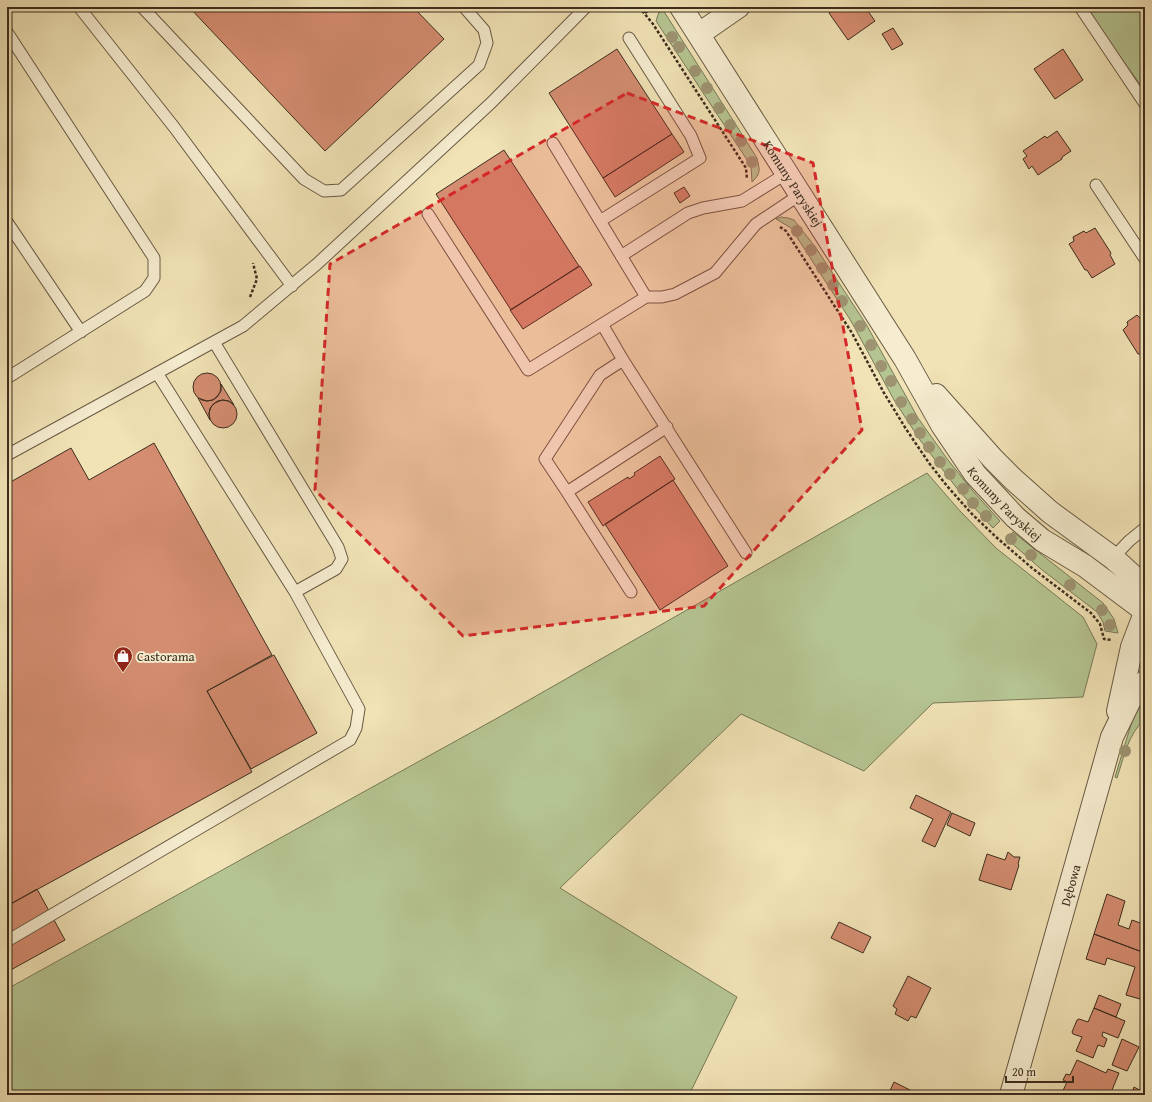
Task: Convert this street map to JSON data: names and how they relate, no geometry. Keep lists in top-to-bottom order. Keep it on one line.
{"streets":{"street":["Komuny Paryskiej","Dębowa"]},"crossings":[["Komuny Paryskiej","Dębowa"]],"places":{"shop":["Castorama"]},"scale_bar":"20 m"}
